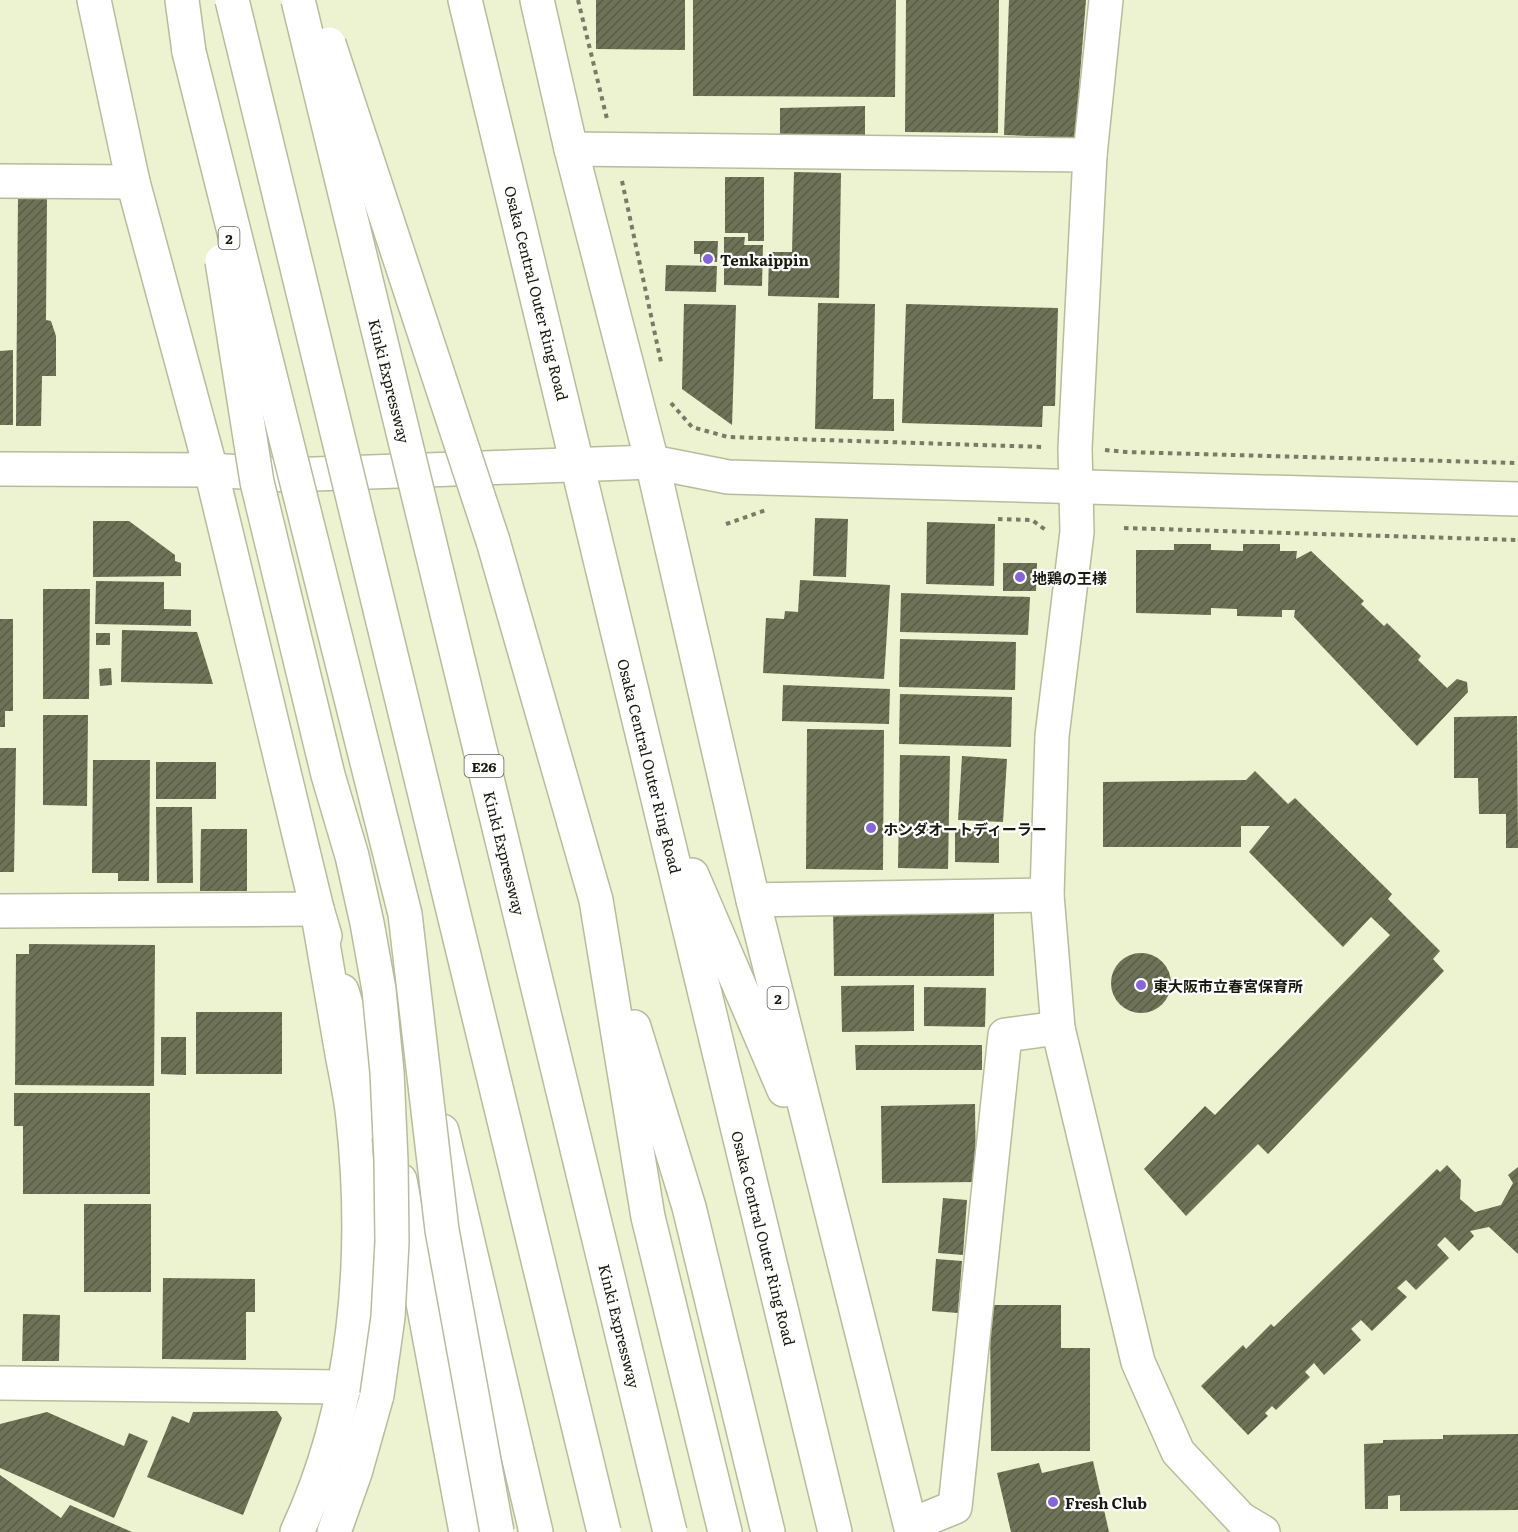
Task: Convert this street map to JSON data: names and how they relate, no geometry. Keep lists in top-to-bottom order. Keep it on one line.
{"streets":{"main road":["2","Osaka Central Outer Ring Road","Kinki Expressway","E26"]},"places":["Tenkaippin","地鶏の王様","ホンダオートディーラー","東大阪市立春宮保育所","Fresh Club"]}
